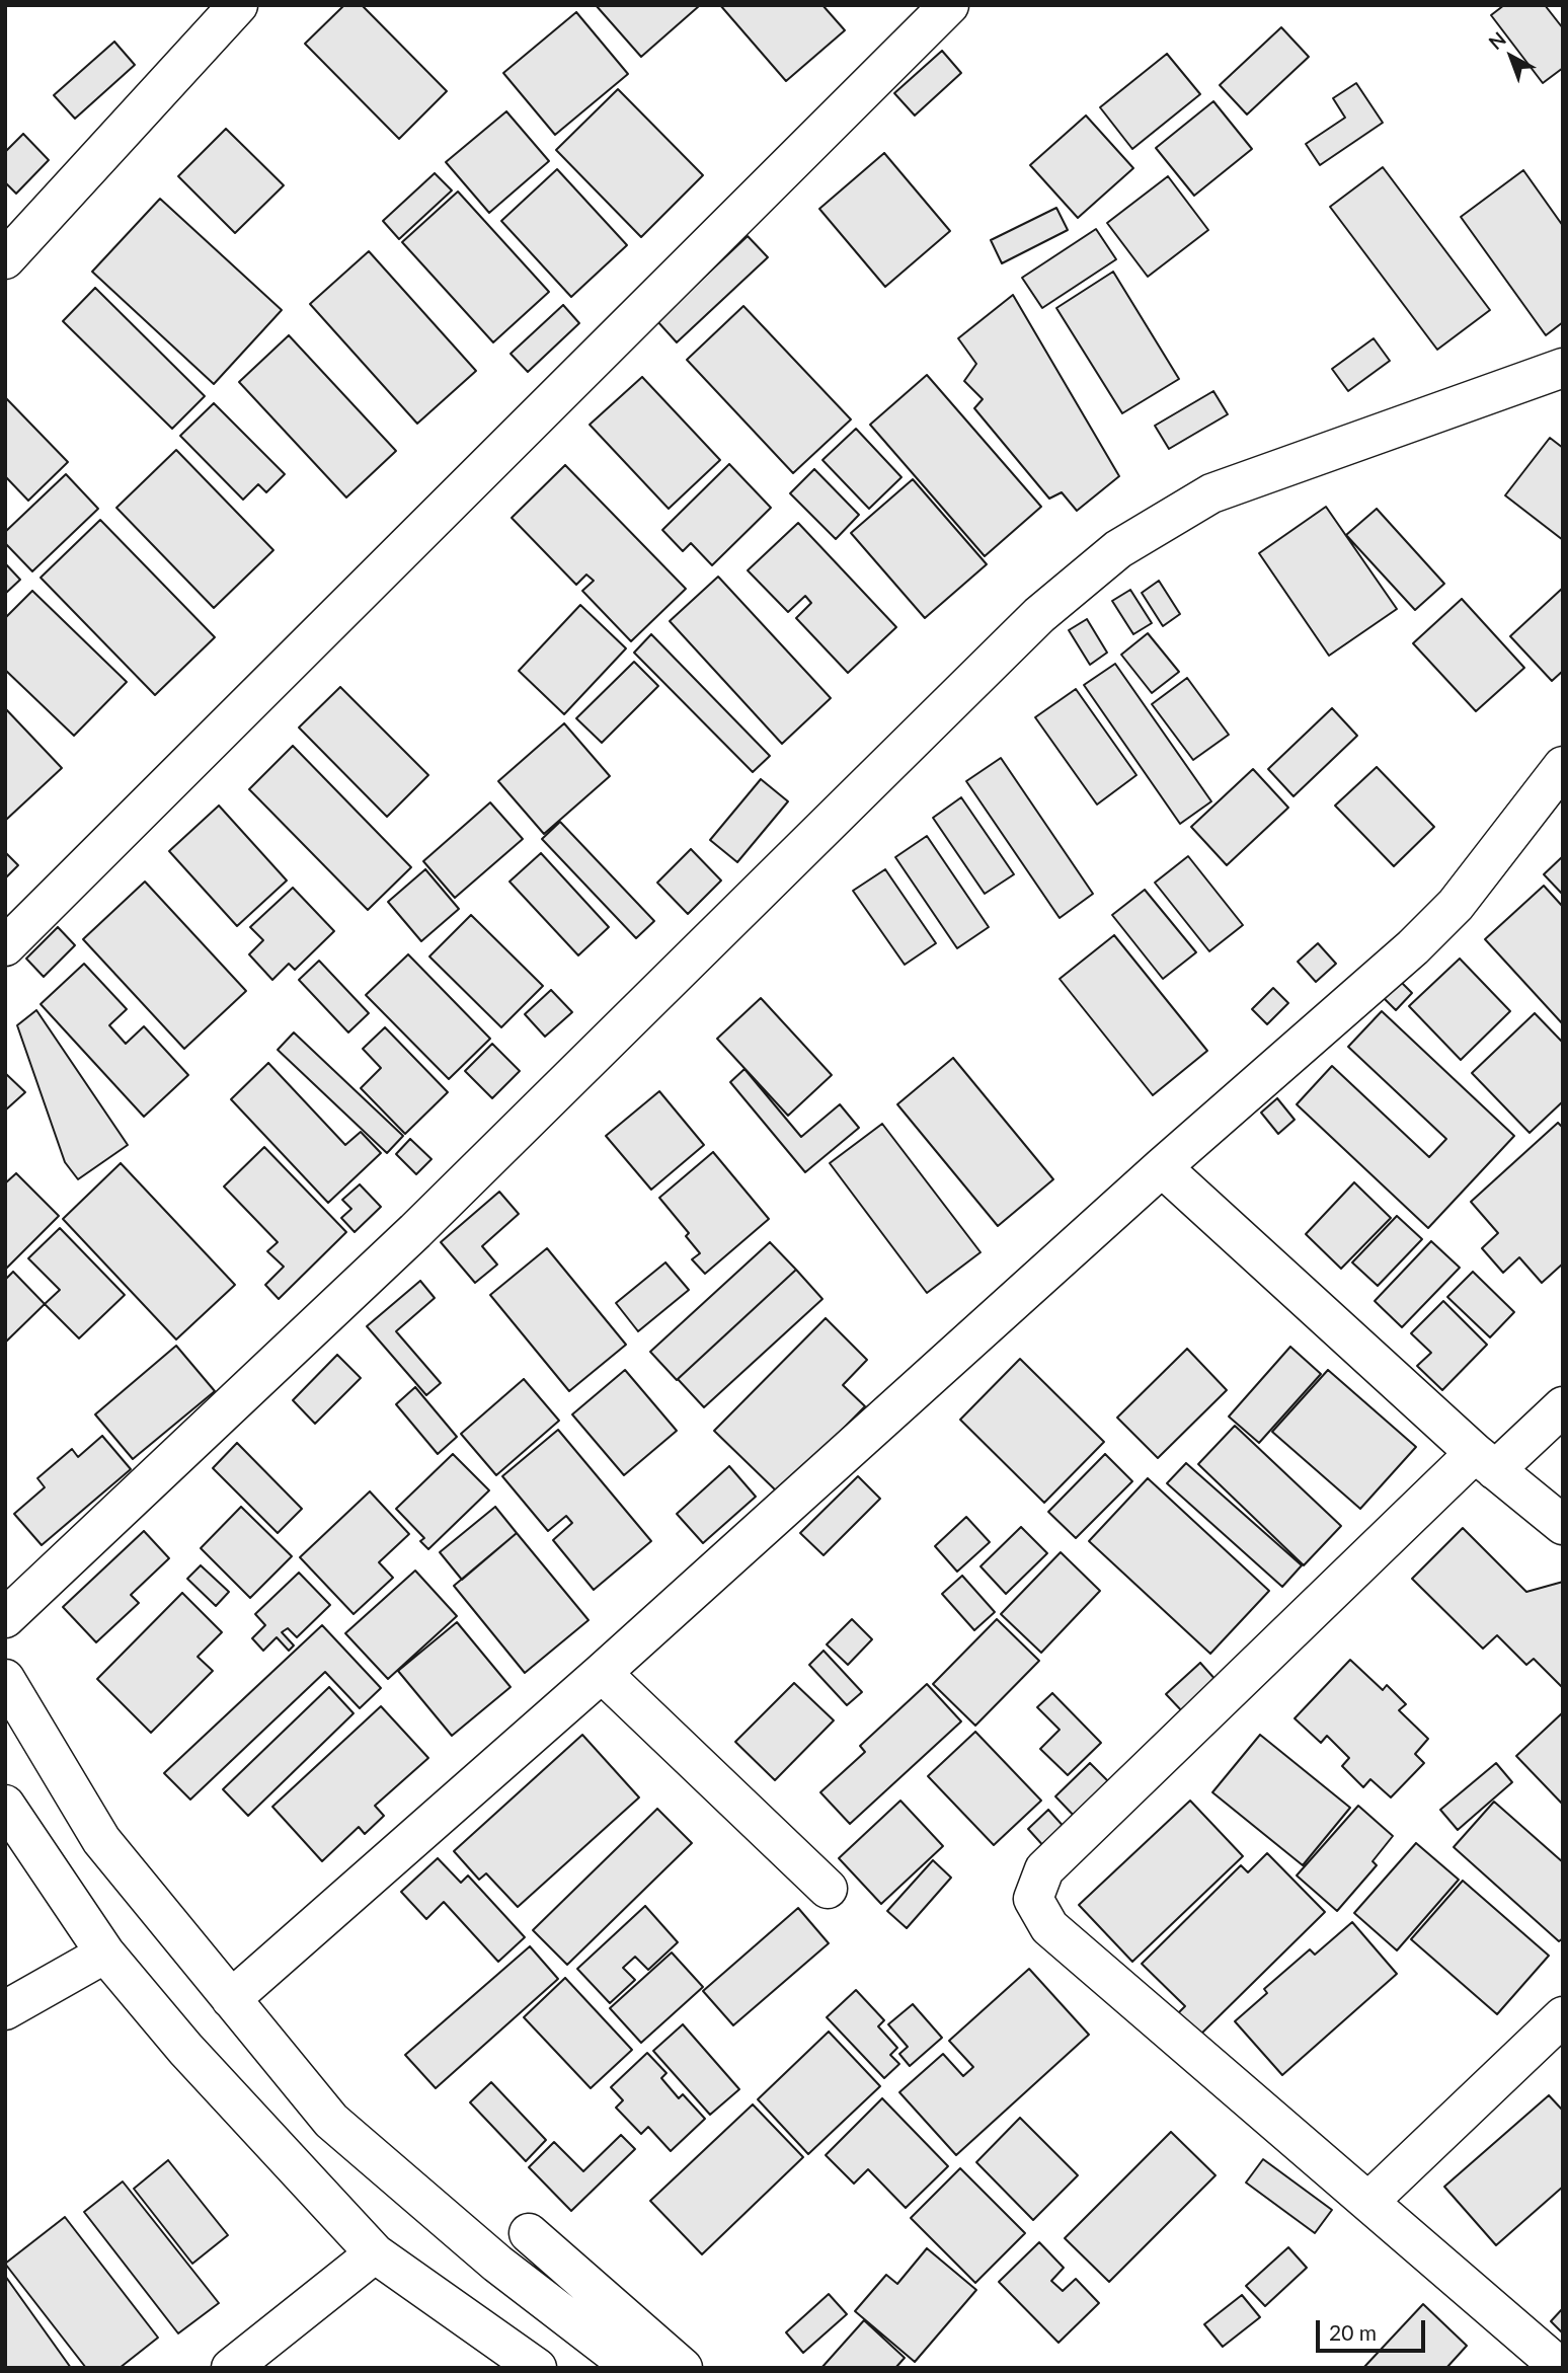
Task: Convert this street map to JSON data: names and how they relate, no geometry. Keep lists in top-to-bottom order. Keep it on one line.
{"scale_bar":"20 m","north":"top left"}
